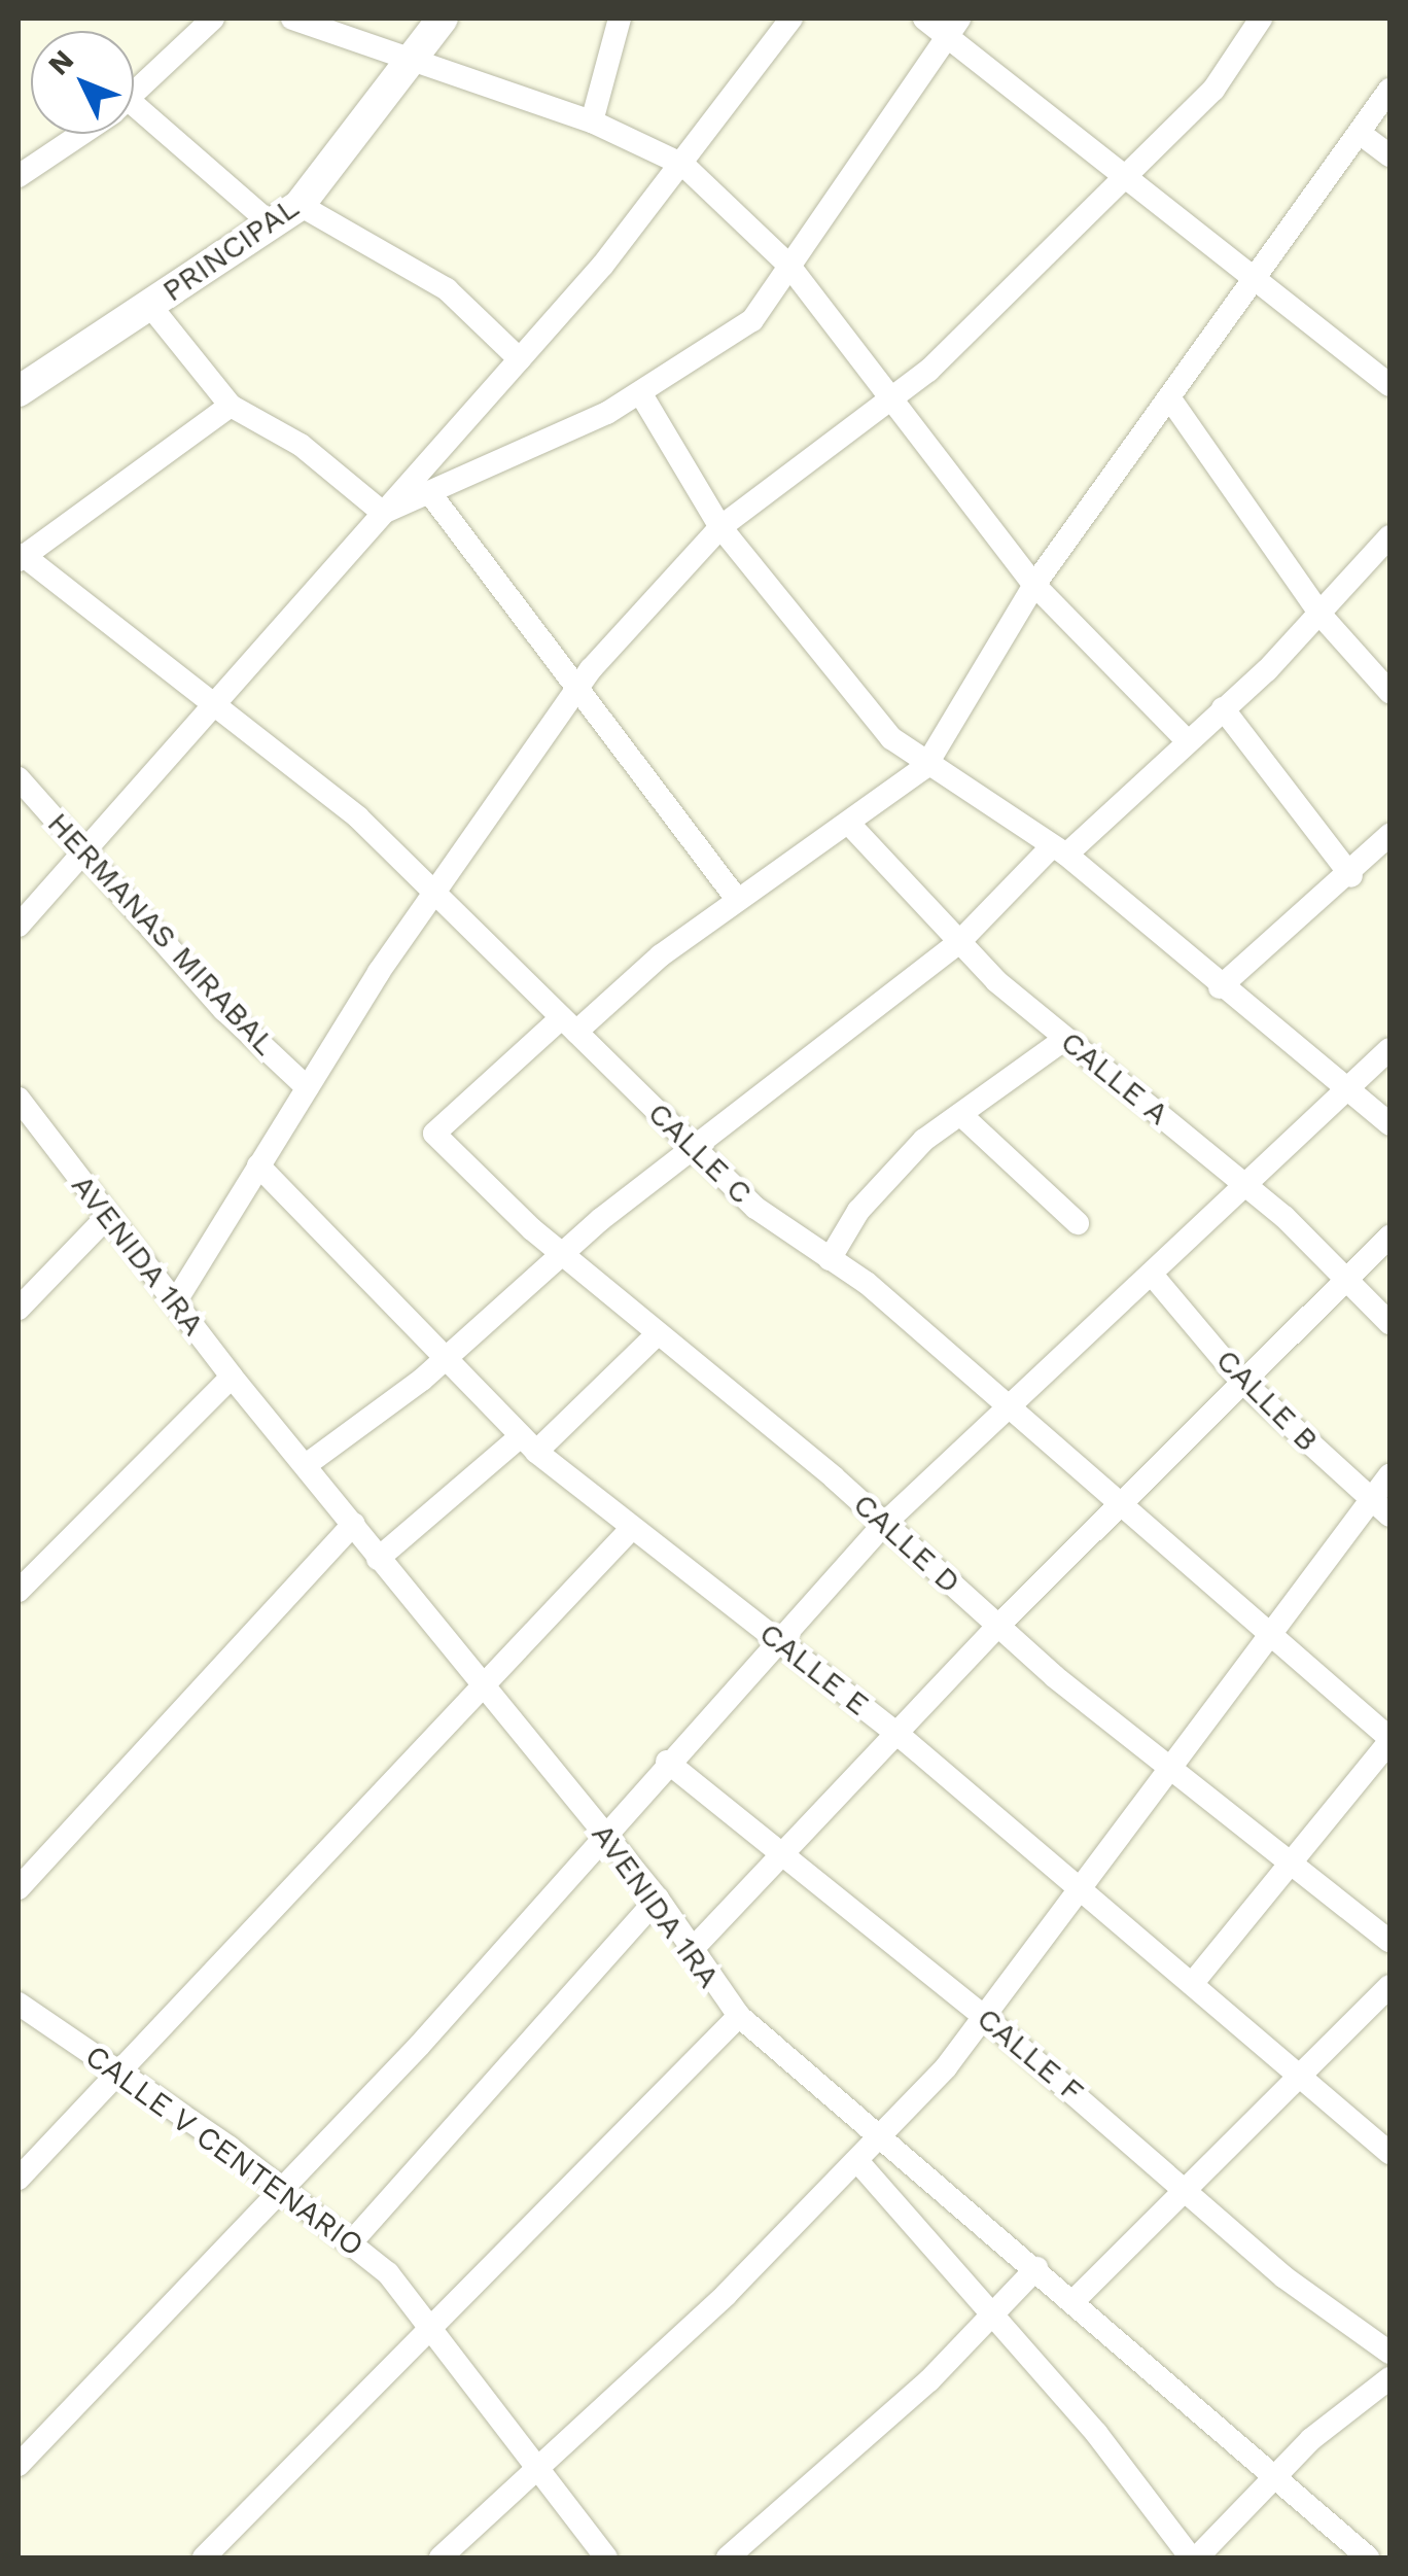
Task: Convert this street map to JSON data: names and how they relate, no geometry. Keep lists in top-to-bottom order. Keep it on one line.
{"streets":{"street":["PRINCIPAL","HERMANAS MIRABAL","CALLE A","CALLE C","AVENIDA 1RA","CALLE B","CALLE D","CALLE E","CALLE F","CALLE V CENTENARIO"]},"crossings":[["CALLE C","CALLE D"]],"north":"top left"}
